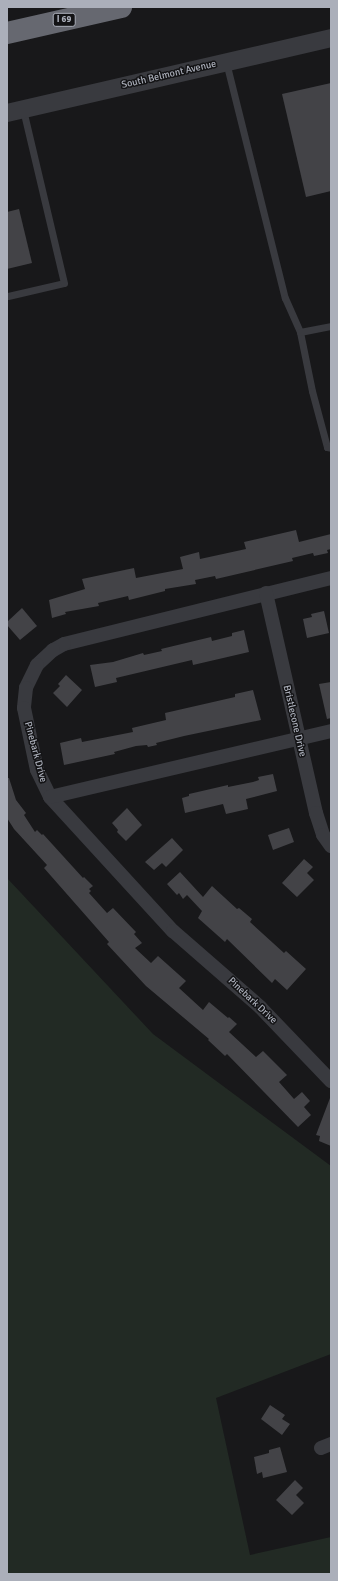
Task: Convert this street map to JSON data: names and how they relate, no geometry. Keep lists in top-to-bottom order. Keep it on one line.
{"streets":{"highway":["I 69"],"street":["South Belmont Avenue","Bristlecone Drive","Pinebark Drive"]},"crossings":[["Bristlecone Drive","Pinebark Drive"]]}
